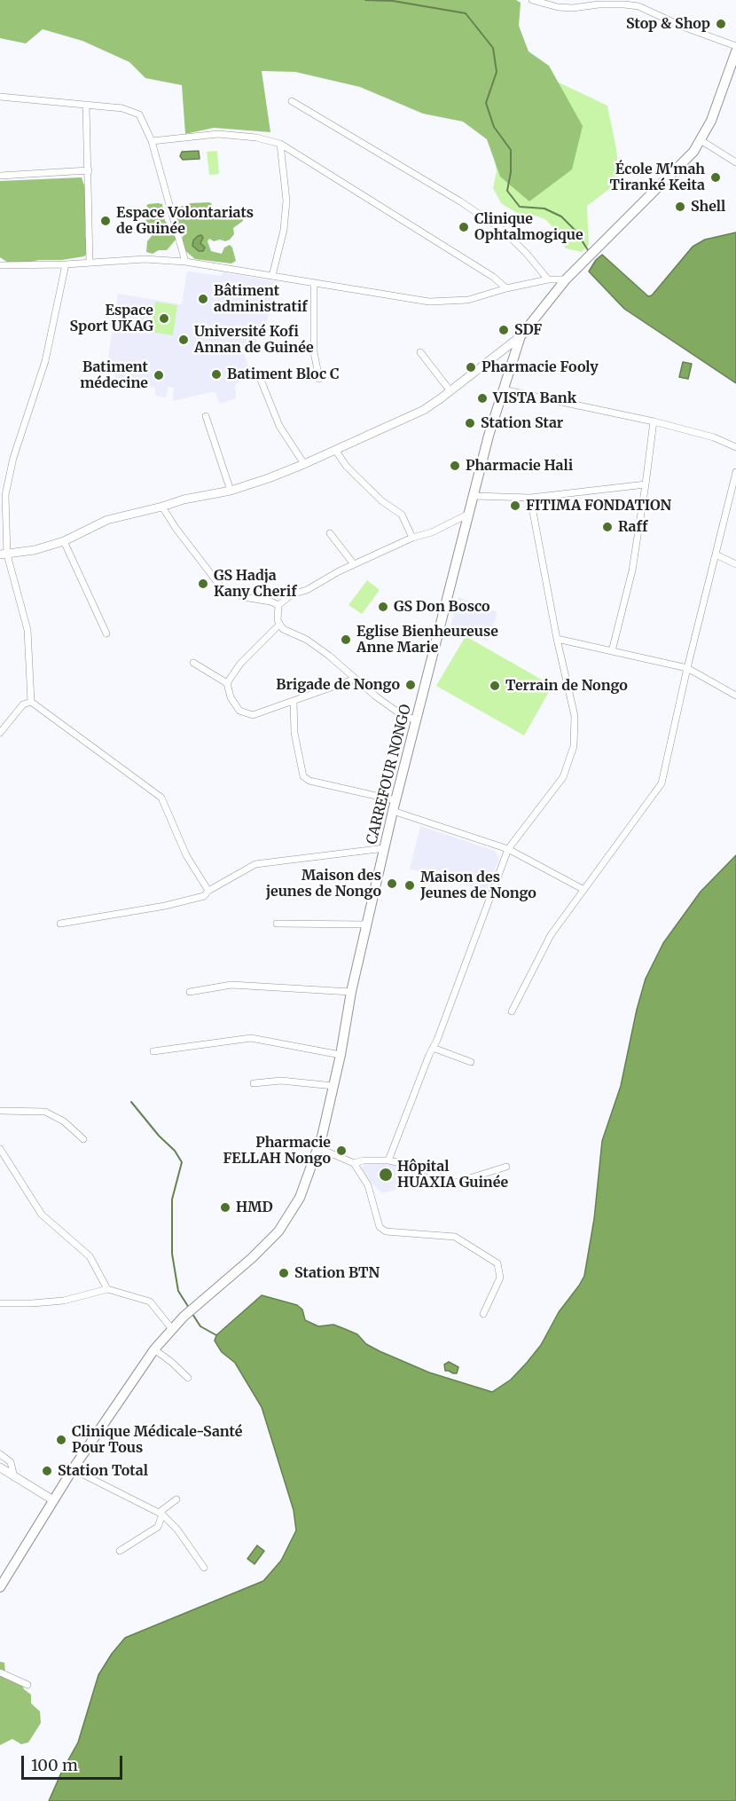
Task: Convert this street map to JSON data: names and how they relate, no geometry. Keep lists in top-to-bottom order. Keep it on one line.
{"streets":{"main road":["CARREFOUR NONGO"]},"places":["Stop & Shop","École M'mah Tiranké Keita","Shell","Espace Volontariats de Guinée","Clinique Ophtalmogique","Bâtiment administratif","Espace Sport UKAG","SDF","Université Kofi Annan de Guinée","Pharmacie Fooly","Batiment Bloc C","Batiment médecine","VISTA Bank","Station Star","Pharmacie Hali","FITIMA FONDATION","Raff","GS Hadja Kany Cherif","GS Don Bosco","Eglise Bienheureuse Anne Marie","Brigade de Nongo","Terrain de Nongo","Maison des jeunes de Nongo","Maison des Jeunes de Nongo","Pharmacie FELLAH Nongo","Hôpital HUAXIA Guinée","HMD","Station BTN","Clinique Médicale-Santé Pour Tous","Station Total"],"scale_bar":"100 m"}
